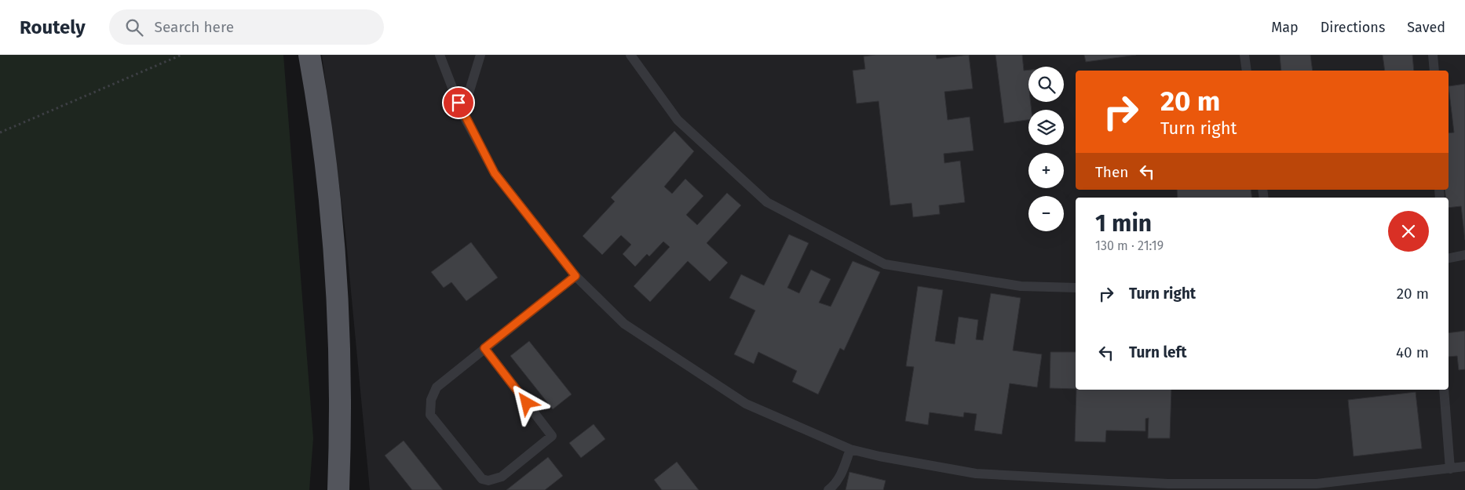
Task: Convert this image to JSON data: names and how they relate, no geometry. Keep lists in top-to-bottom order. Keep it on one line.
{"page":{"header":"Routely","search":"Search here","nav":["Map","Directions","Saved"],"map_buttons":["+","−"],"turn":["20 m","Turn right"],"then":"Then","heading":["1 min","130 m · 21:19"],"list":[{"name":"Turn right","value":"20 m"},{"name":"Turn left","value":"40 m"}]}}
